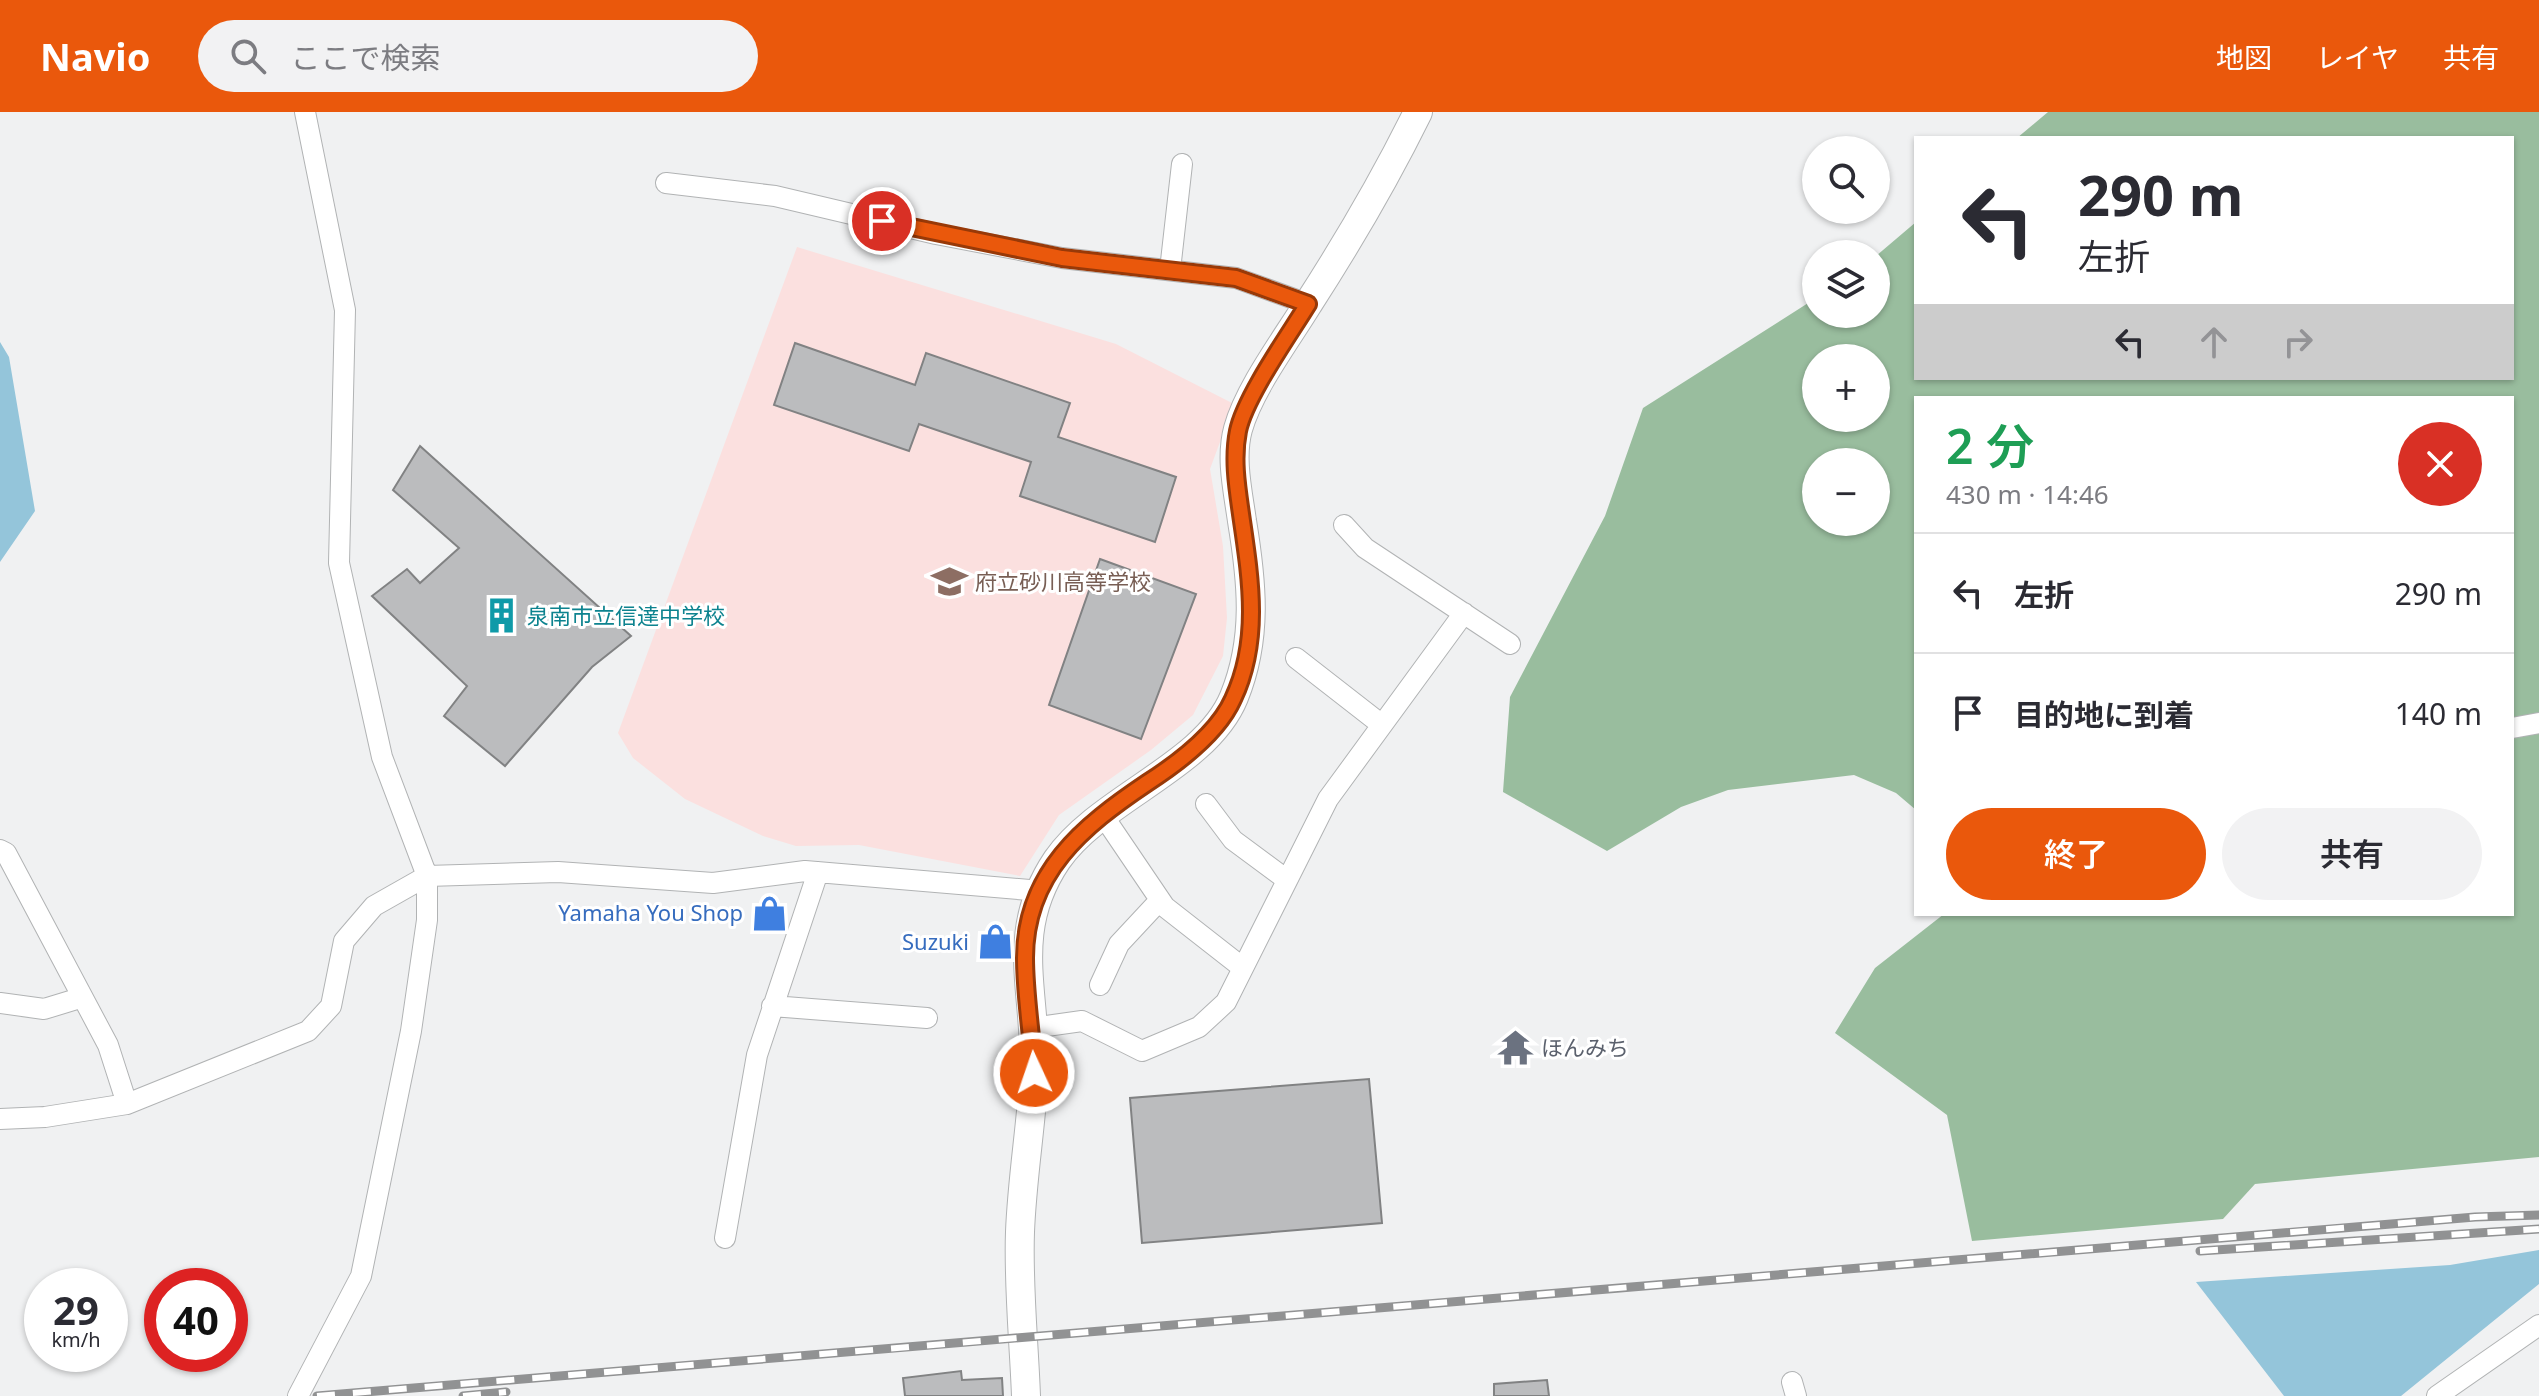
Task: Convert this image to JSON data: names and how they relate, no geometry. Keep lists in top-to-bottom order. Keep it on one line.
{"places":{"school or university":["府立砂川高等学校"],"building":["泉南市立信達中学校"],"shop":["Yamaha You Shop","Suzuki"],"temple":["ほんみち"]},"page":{"header":"Navio","search":"ここで検索","nav":["地図","レイヤ","共有"],"map_buttons":["+","−"],"turn":["290 m","左折"],"heading":["2 分","430 m · 14:46"],"list":[{"name":"左折","value":"290 m"},{"name":"目的地に到着","value":"140 m"}],"buttons":["終了","共有"],"speed":"29 km/h","limit":"40"}}
